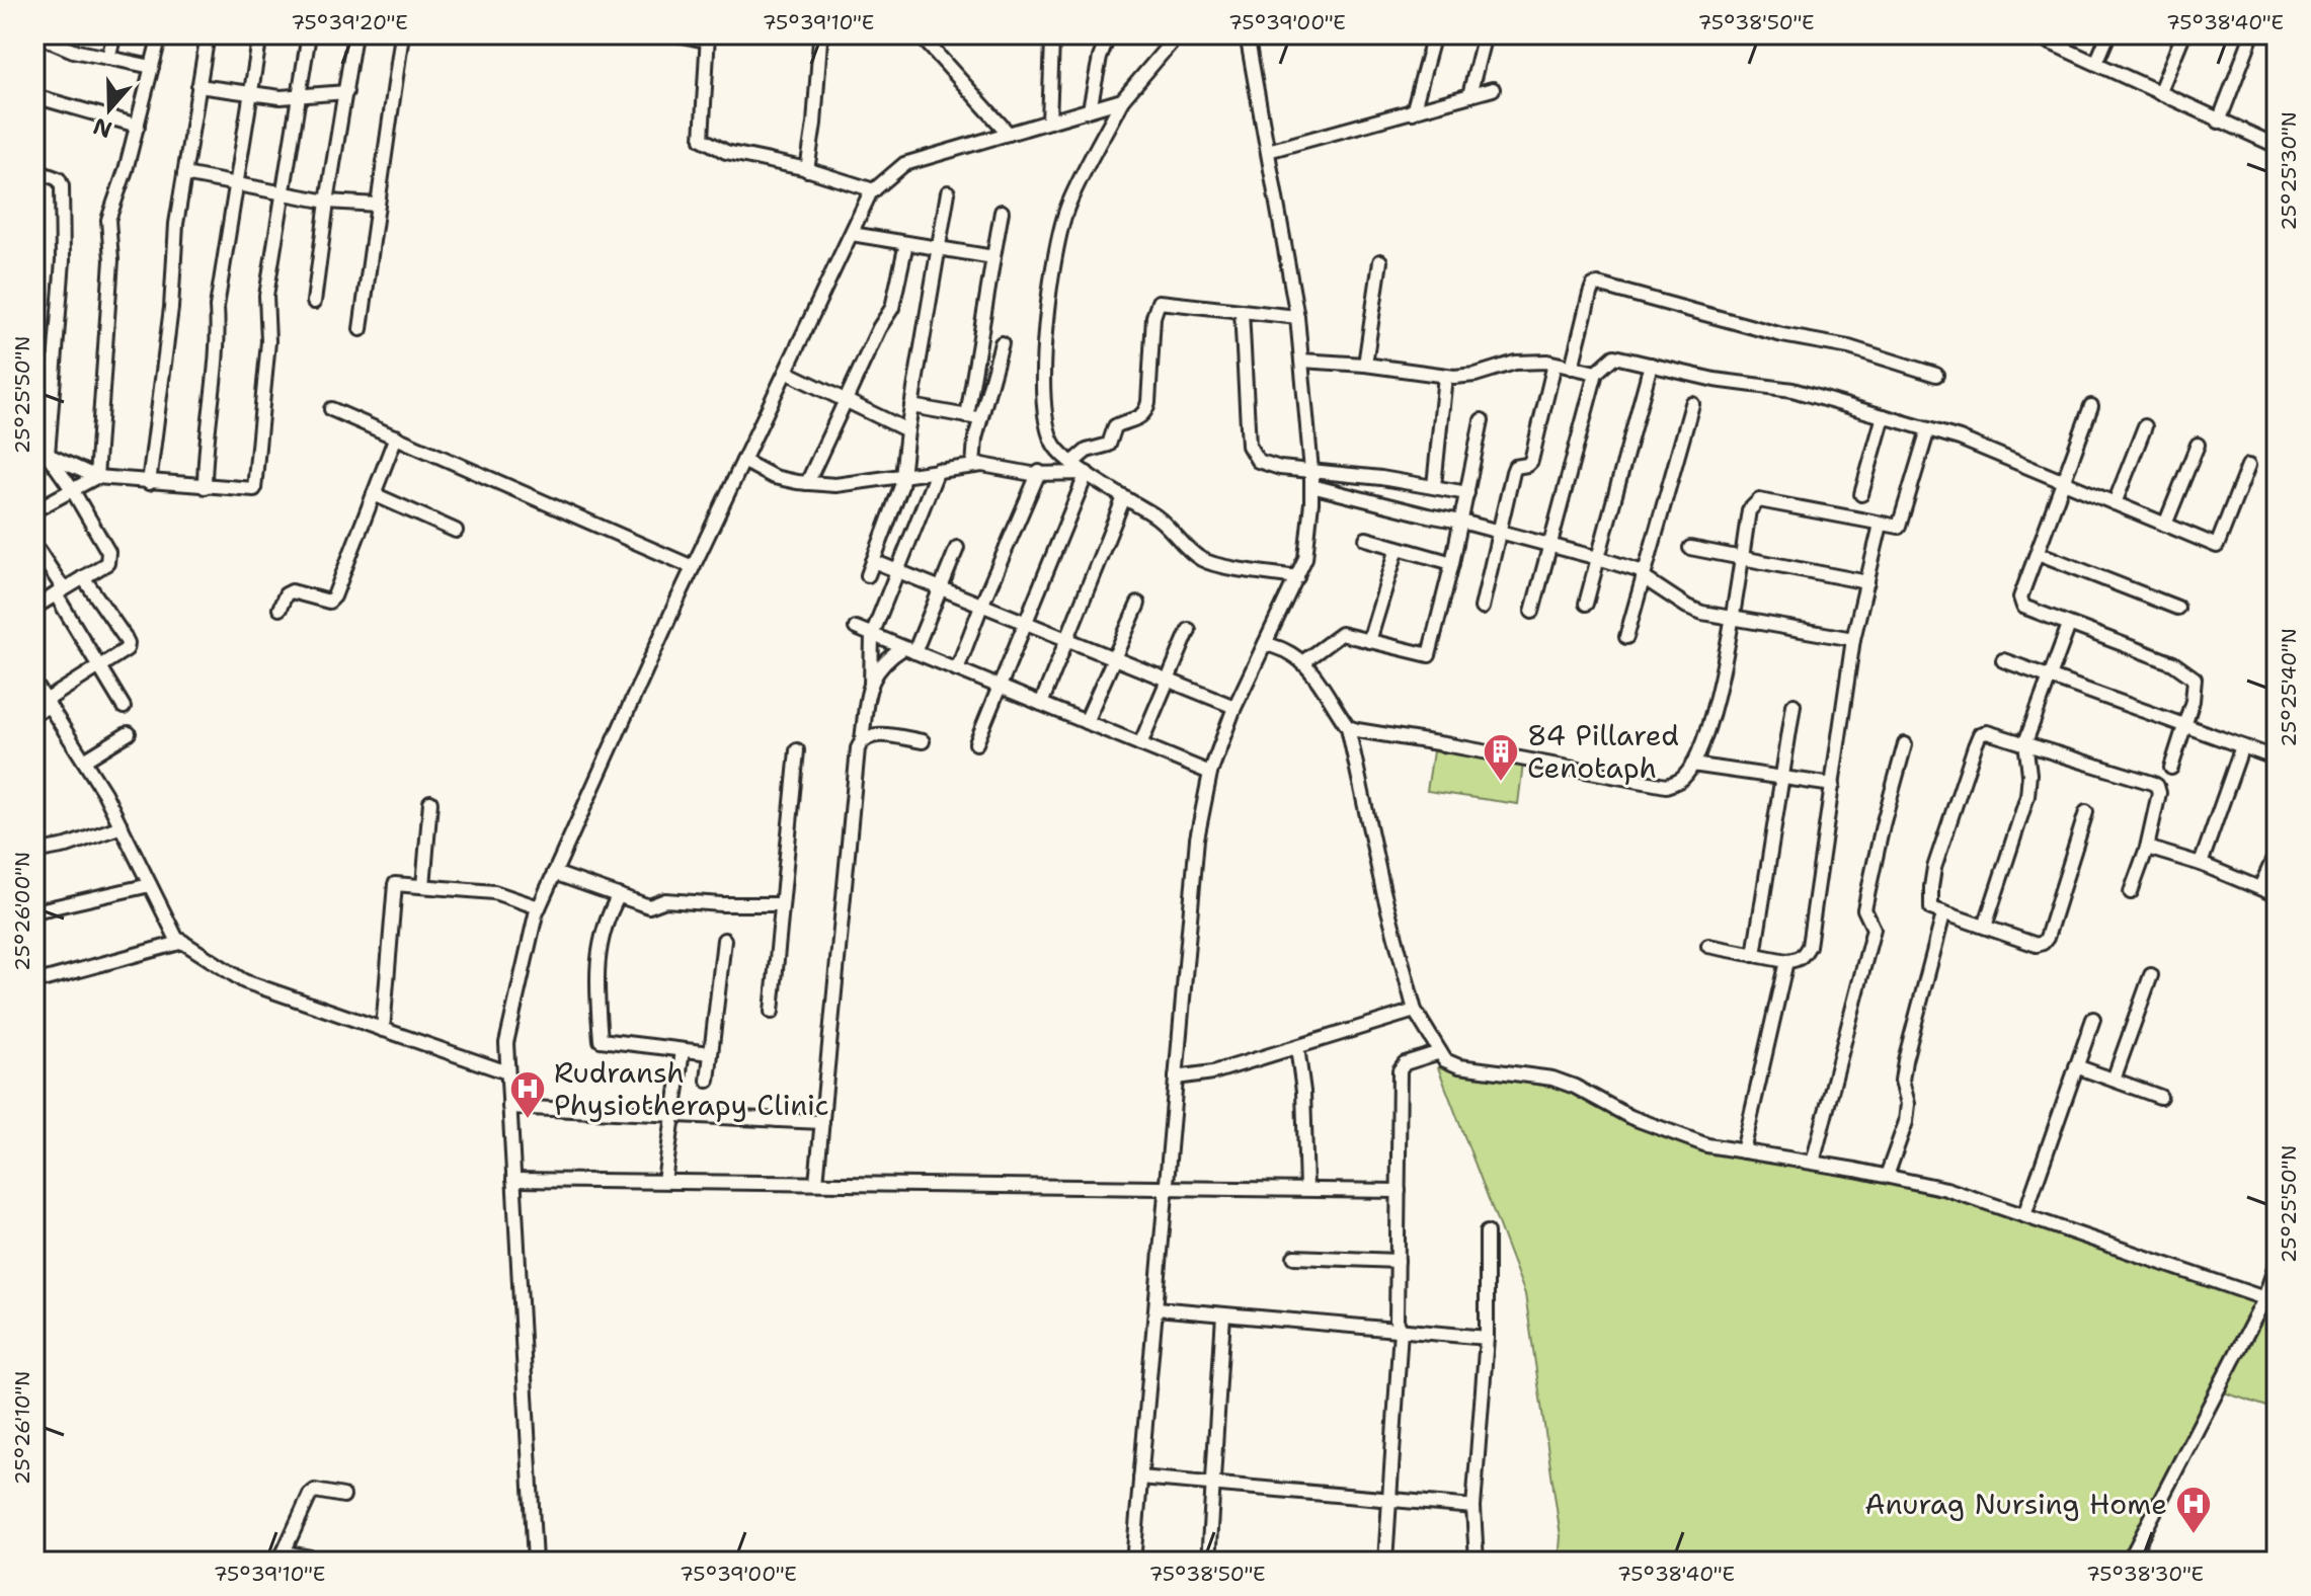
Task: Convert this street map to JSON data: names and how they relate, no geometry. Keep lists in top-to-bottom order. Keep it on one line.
{"places":{"building":["84 Pillared Cenotaph"],"hospital":["Rudransh Physiotherapy Clinic","Anurag Nursing Home"]},"north":"bottom","coordinates":["75°39'20\"E","75°39'10\"E","75°39'00\"E","75°38'50\"E","75°38'40\"E","25°25'30\"N","25°25'50\"N","25°25'40\"N","25°26'00\"N","25°26'10\"N","75°38'30\"E"]}
